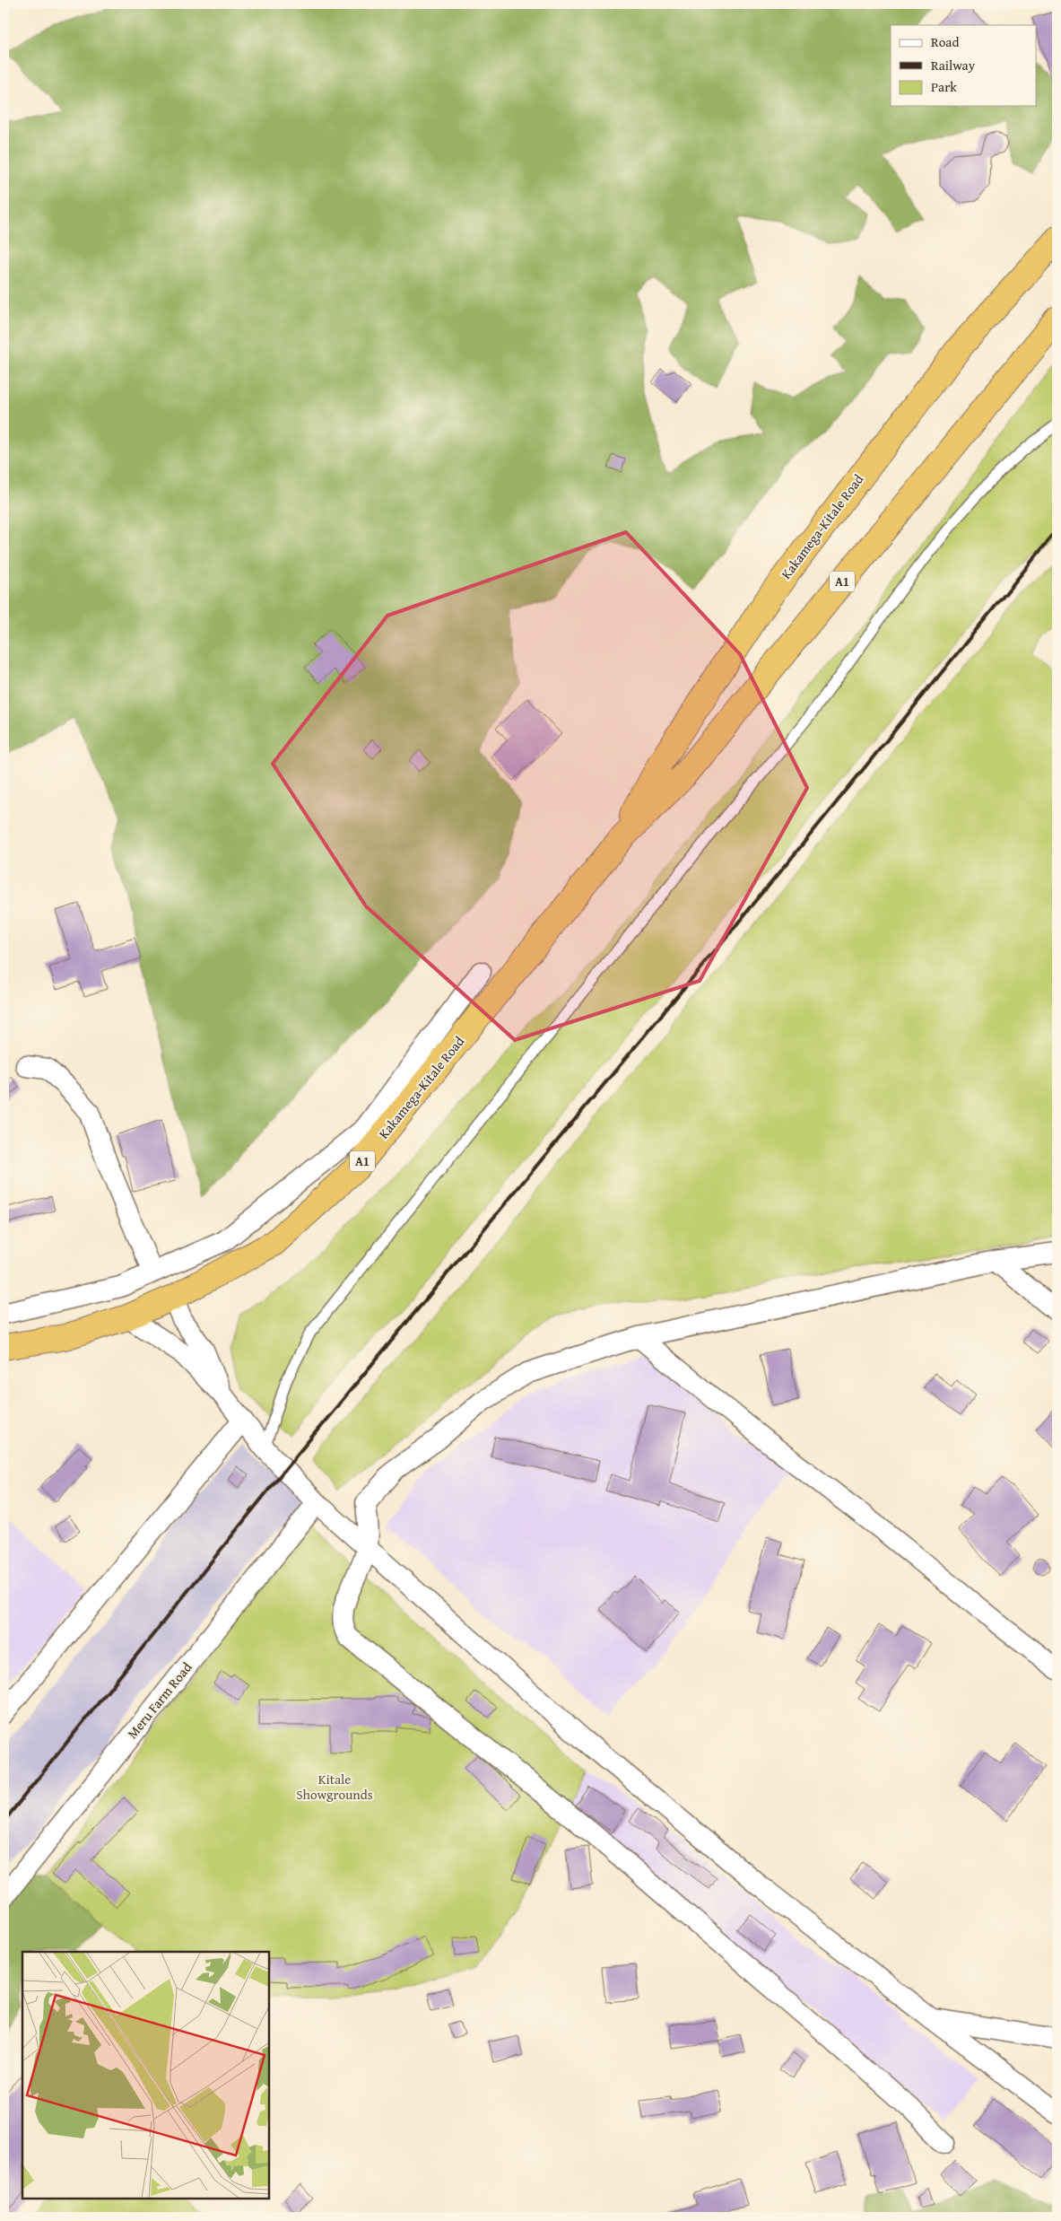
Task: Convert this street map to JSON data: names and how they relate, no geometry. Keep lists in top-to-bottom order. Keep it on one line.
{"streets":{"highway":["Kakamega-Kitale Road","A1"],"street":["Meru Farm Road"]},"parks":["Kitale Showgrounds"],"legend":["Road","Railway","Park"]}
